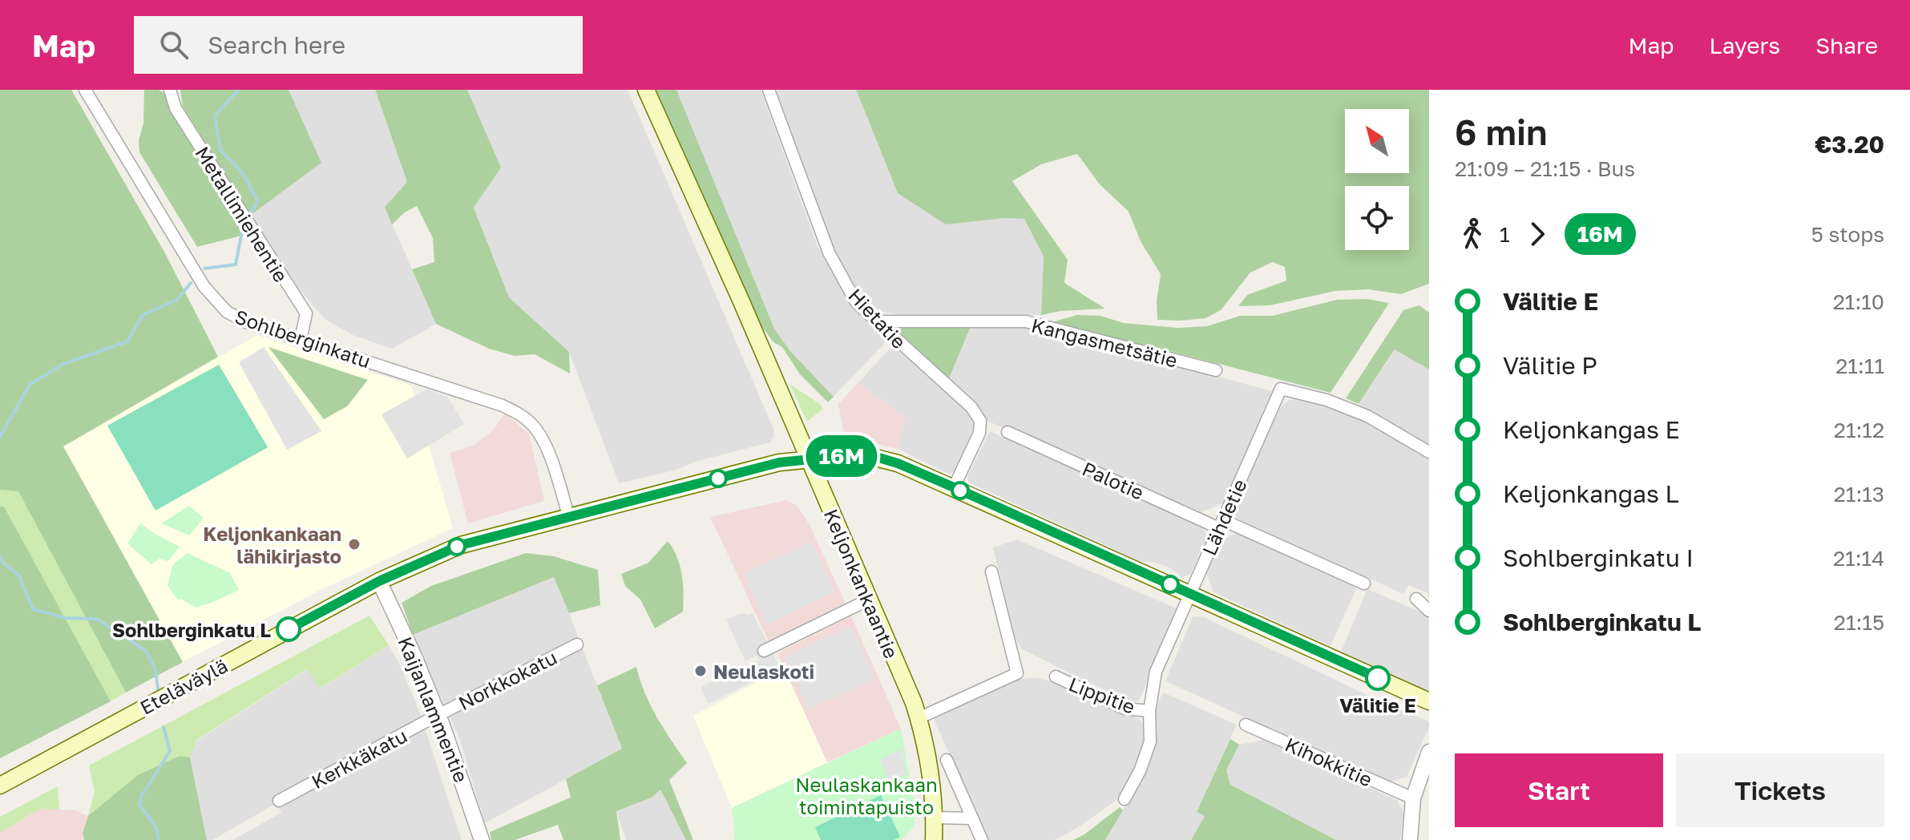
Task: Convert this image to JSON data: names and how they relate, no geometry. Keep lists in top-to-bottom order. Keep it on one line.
{"streets":{"main road":["Keljonkankaantie","Eteläväylä"],"street":["Metallimiehentie","Hietatie","Sohlberginkatu","Kangasmetsätie","Palotie","Lähdetie","Norkkokatu","Lippitie","Kaijanlammentie","Kerkkäkatu","Kihokkitie"]},"crossings":[["Metallimiehentie","Sohlberginkatu"],["Hietatie","Kangasmetsätie"],["Hietatie","Eteläväylä"],["Sohlberginkatu","Eteläväylä"],["Palotie","Lähdetie"],["Lähdetie","Eteläväylä"],["Lähdetie","Lippitie"],["Keljonkankaantie","Eteläväylä"],["Norkkokatu","Kaijanlammentie"],["Norkkokatu","Kerkkäkatu"],["Eteläväylä","Kaijanlammentie"],["Kaijanlammentie","Kerkkäkatu"]],"parks":["Neulaskankaan toimintapuisto"],"places":["Keljonkankaan lähikirjasto","Sohlberginkatu L","Neulaskoti","Välitie E"],"lines":["bus line 16M"],"north":"top left","page":{"header":"Map","search":"Search here","nav":["Map","Layers","Share"],"on_map":"16M","heading":["6 min","21:09 – 21:15 · Bus","€3.20"],"legs":["1","16M","5 stops"],"list":[{"name":"Välitie E","value":"21:10"},{"name":"Välitie P","value":"21:11"},{"name":"Keljonkangas E","value":"21:12"},{"name":"Keljonkangas L","value":"21:13"},{"name":"Sohlberginkatu I","value":"21:14"},{"name":"Sohlberginkatu L","value":"21:15"}],"buttons":["Start","Tickets"]}}
